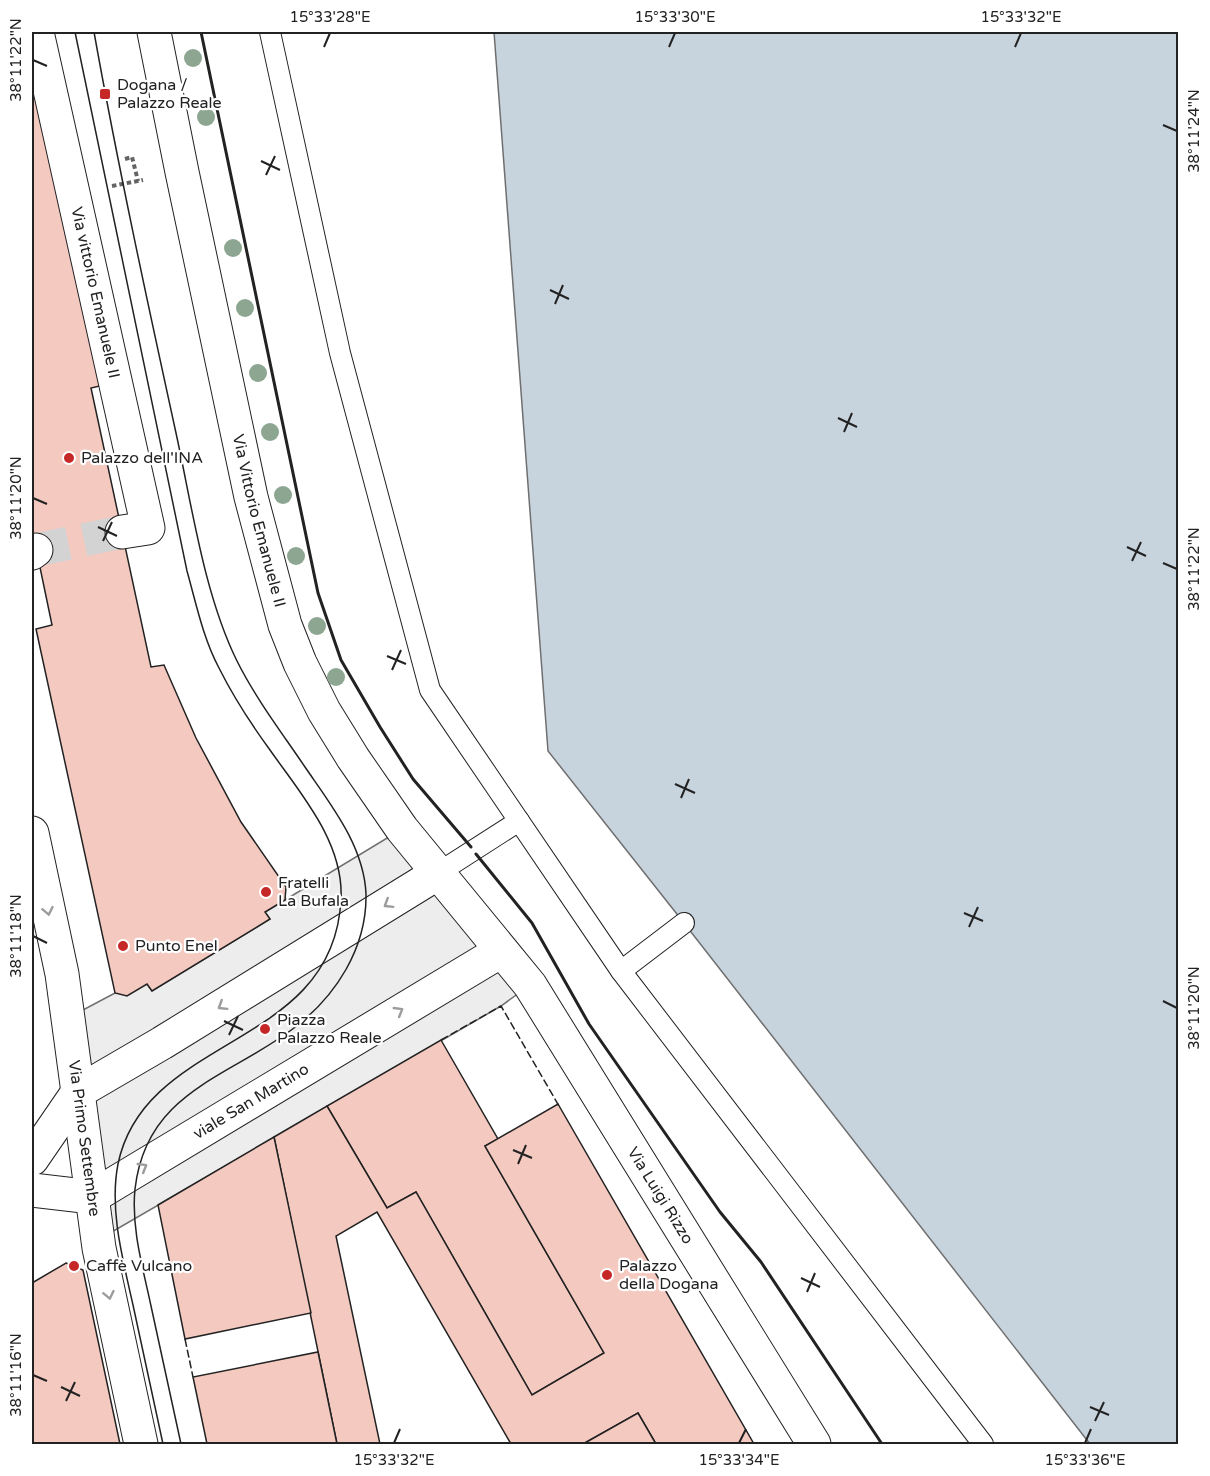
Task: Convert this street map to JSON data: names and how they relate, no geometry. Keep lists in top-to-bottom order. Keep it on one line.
{"streets":{"street":["Via vittorio Emanuele II","Via Vittorio Emanuele II","viale San Martino","Via Primo Settembre","Via Luigi Rizzo"]},"crossings":[["Via Vittorio Emanuele II","viale San Martino"],["Via Vittorio Emanuele II","Via Luigi Rizzo"],["viale San Martino","Via Primo Settembre"],["viale San Martino","Via Luigi Rizzo"]],"one_way":["Via Primo Settembre"],"places":{"transit":["Dogana / Palazzo Reale"],"other":["Palazzo dell'INA","Fratelli La Bufala","Punto Enel","Piazza Palazzo Reale","Caffè Vulcano","Palazzo della Dogana"]},"coordinates":["15°33'28\"E","15°33'30\"E","15°33'32\"E","38°11'22\"N","38°11'24\"N","38°11'20\"N","38°11'18\"N","38°11'16\"N","15°33'34\"E","15°33'36\"E"]}
